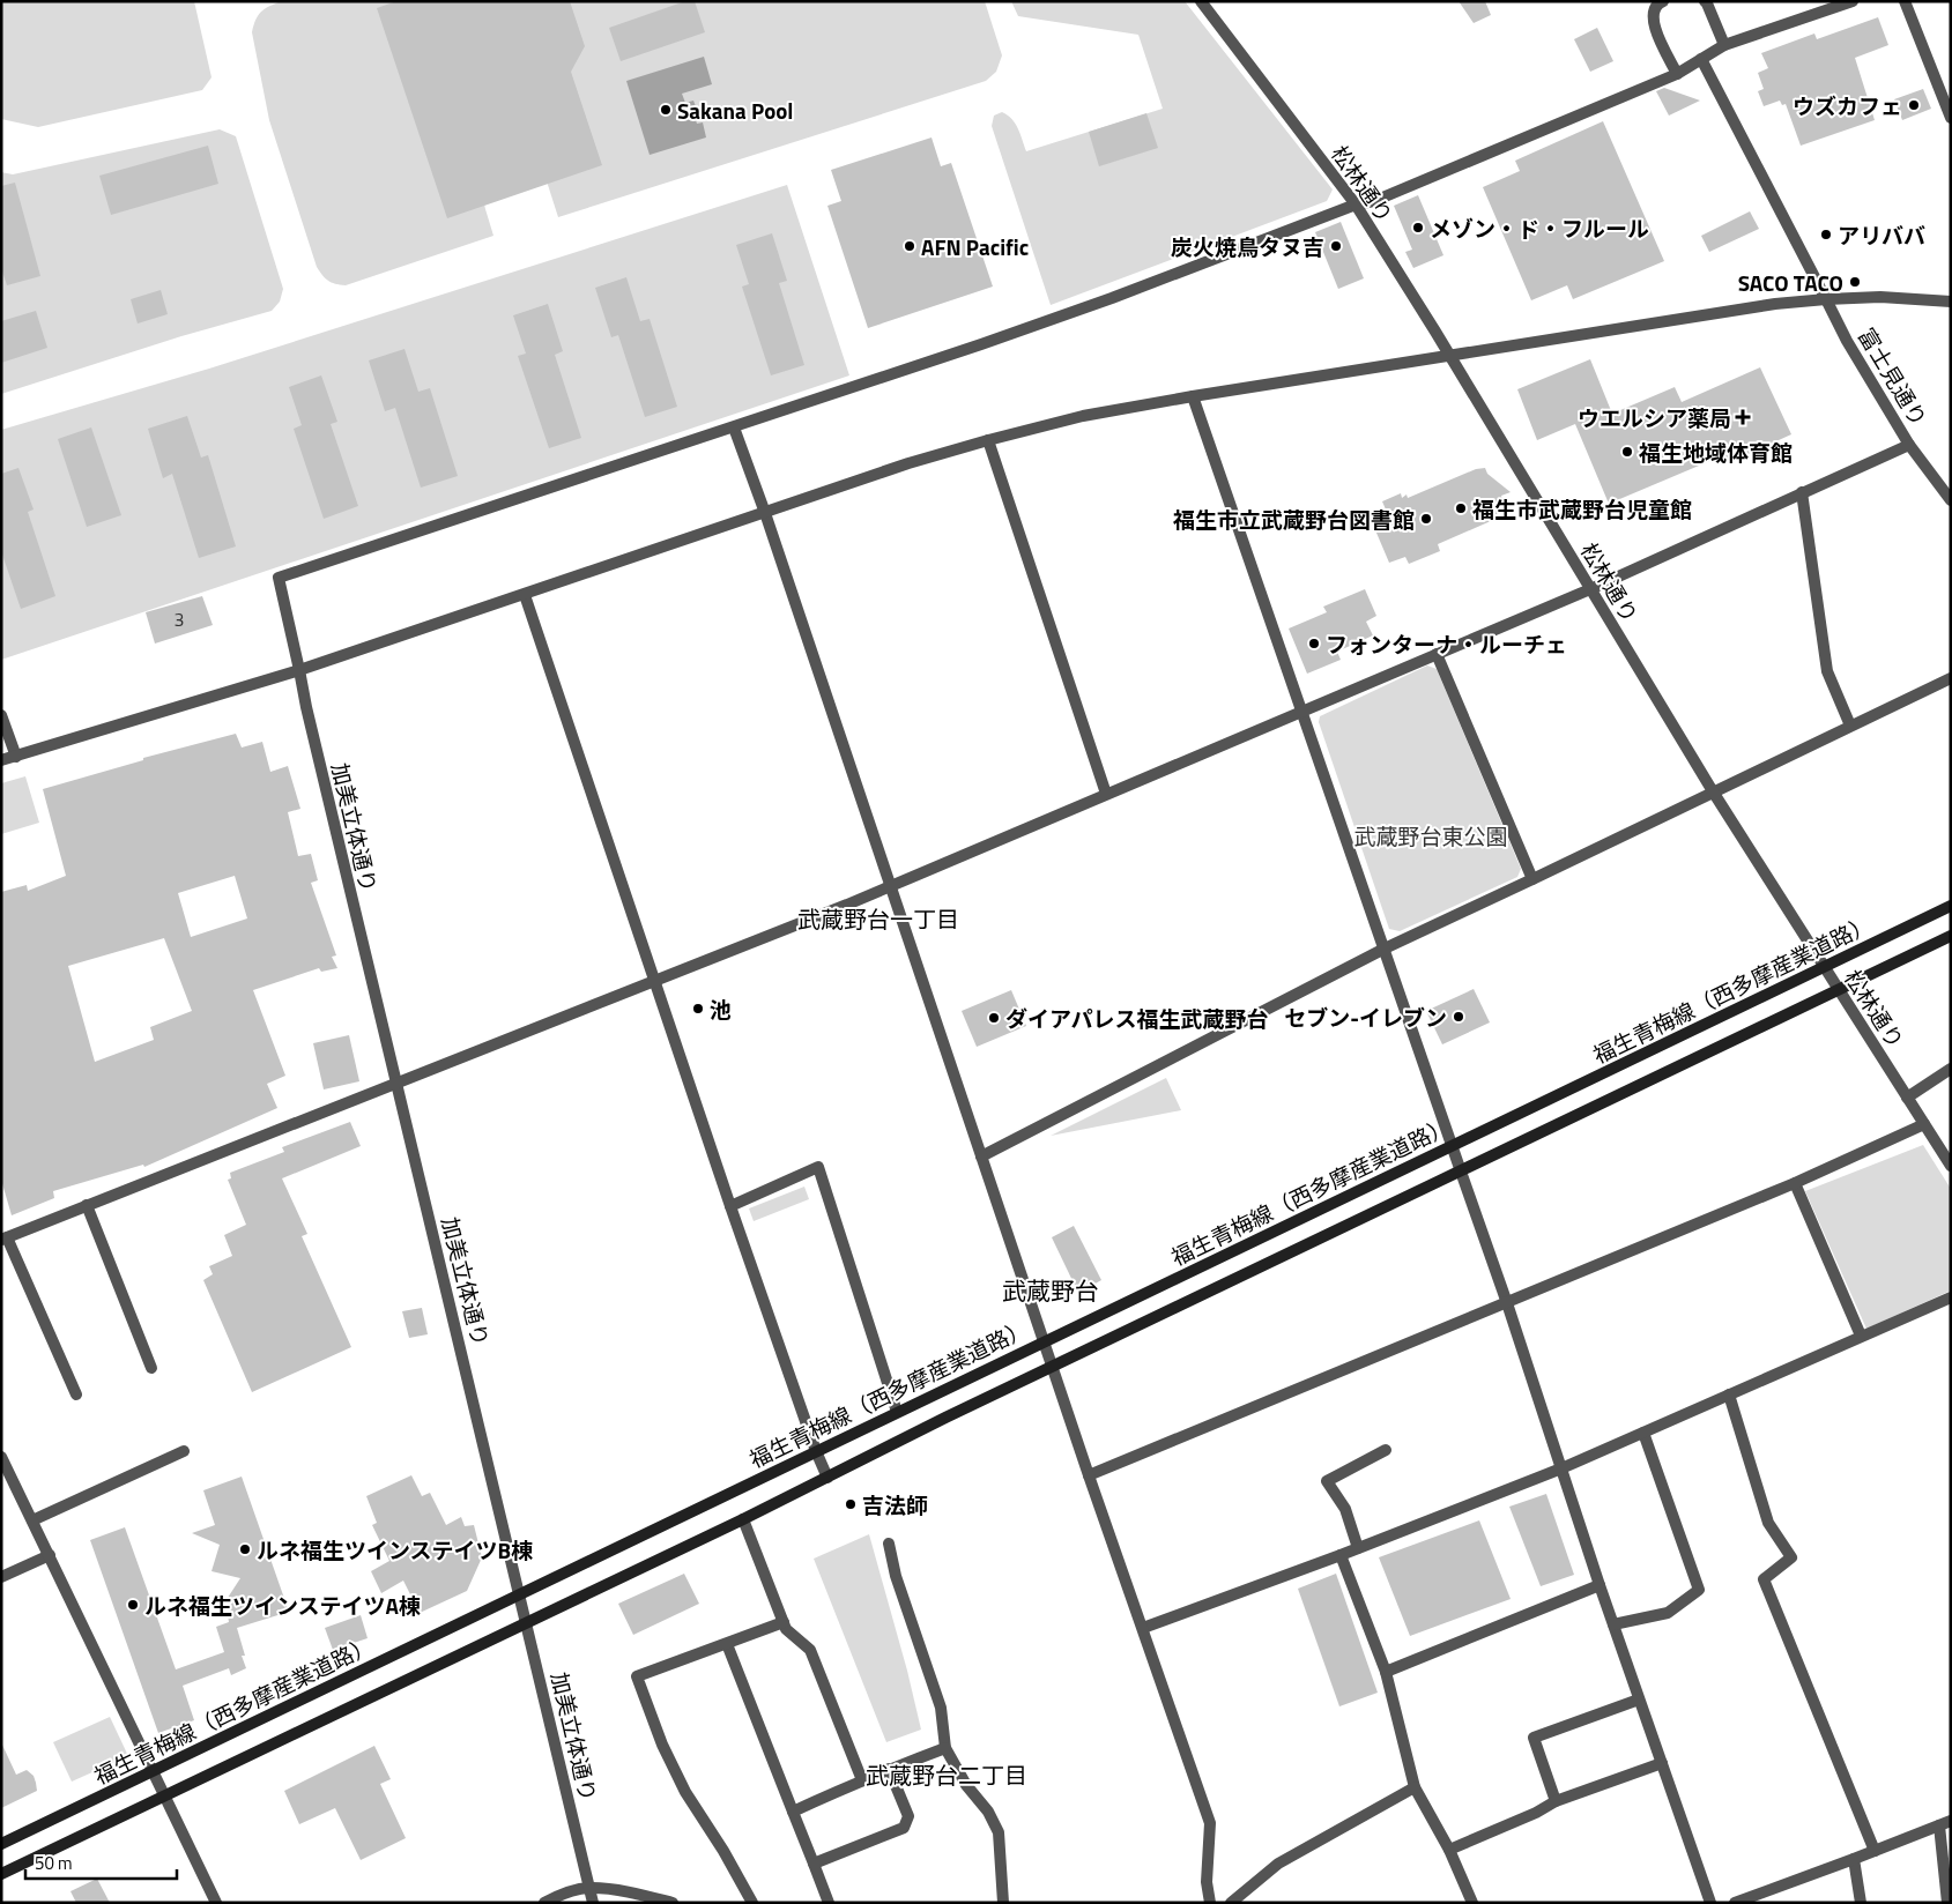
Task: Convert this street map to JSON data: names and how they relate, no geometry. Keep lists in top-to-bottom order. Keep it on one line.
{"streets":{"main road":["福生青梅線（西多摩産業道路）"],"street":["松林通り","富士見通り","加美立体通り"]},"crossings":[["松林通り","福生青梅線（西多摩産業道路）"],["加美立体通り","福生青梅線（西多摩産業道路）"]],"districts":["武蔵野台一丁目","武蔵野台","武蔵野台二丁目"],"parks":["武蔵野台東公園"],"places":{"other":["ウズカフェ","Sakana Pool","メゾン・ド・フルール","アリババ","AFN Pacific","炭火焼鳥タヌ吉","SACO TACO","福生地域体育館","福生市武蔵野台児童館","福生市立武蔵野台図書館","フォンターナ・ルーチェ","池","セブン-イレブン","ダイアパレス福生武蔵野台","吉法師","ルネ福生ツインステイツB棟","ルネ福生ツインステイツA棟"],"health":["ウエルシア薬局"]},"house_numbers":["3"],"scale_bar":"50 m"}
